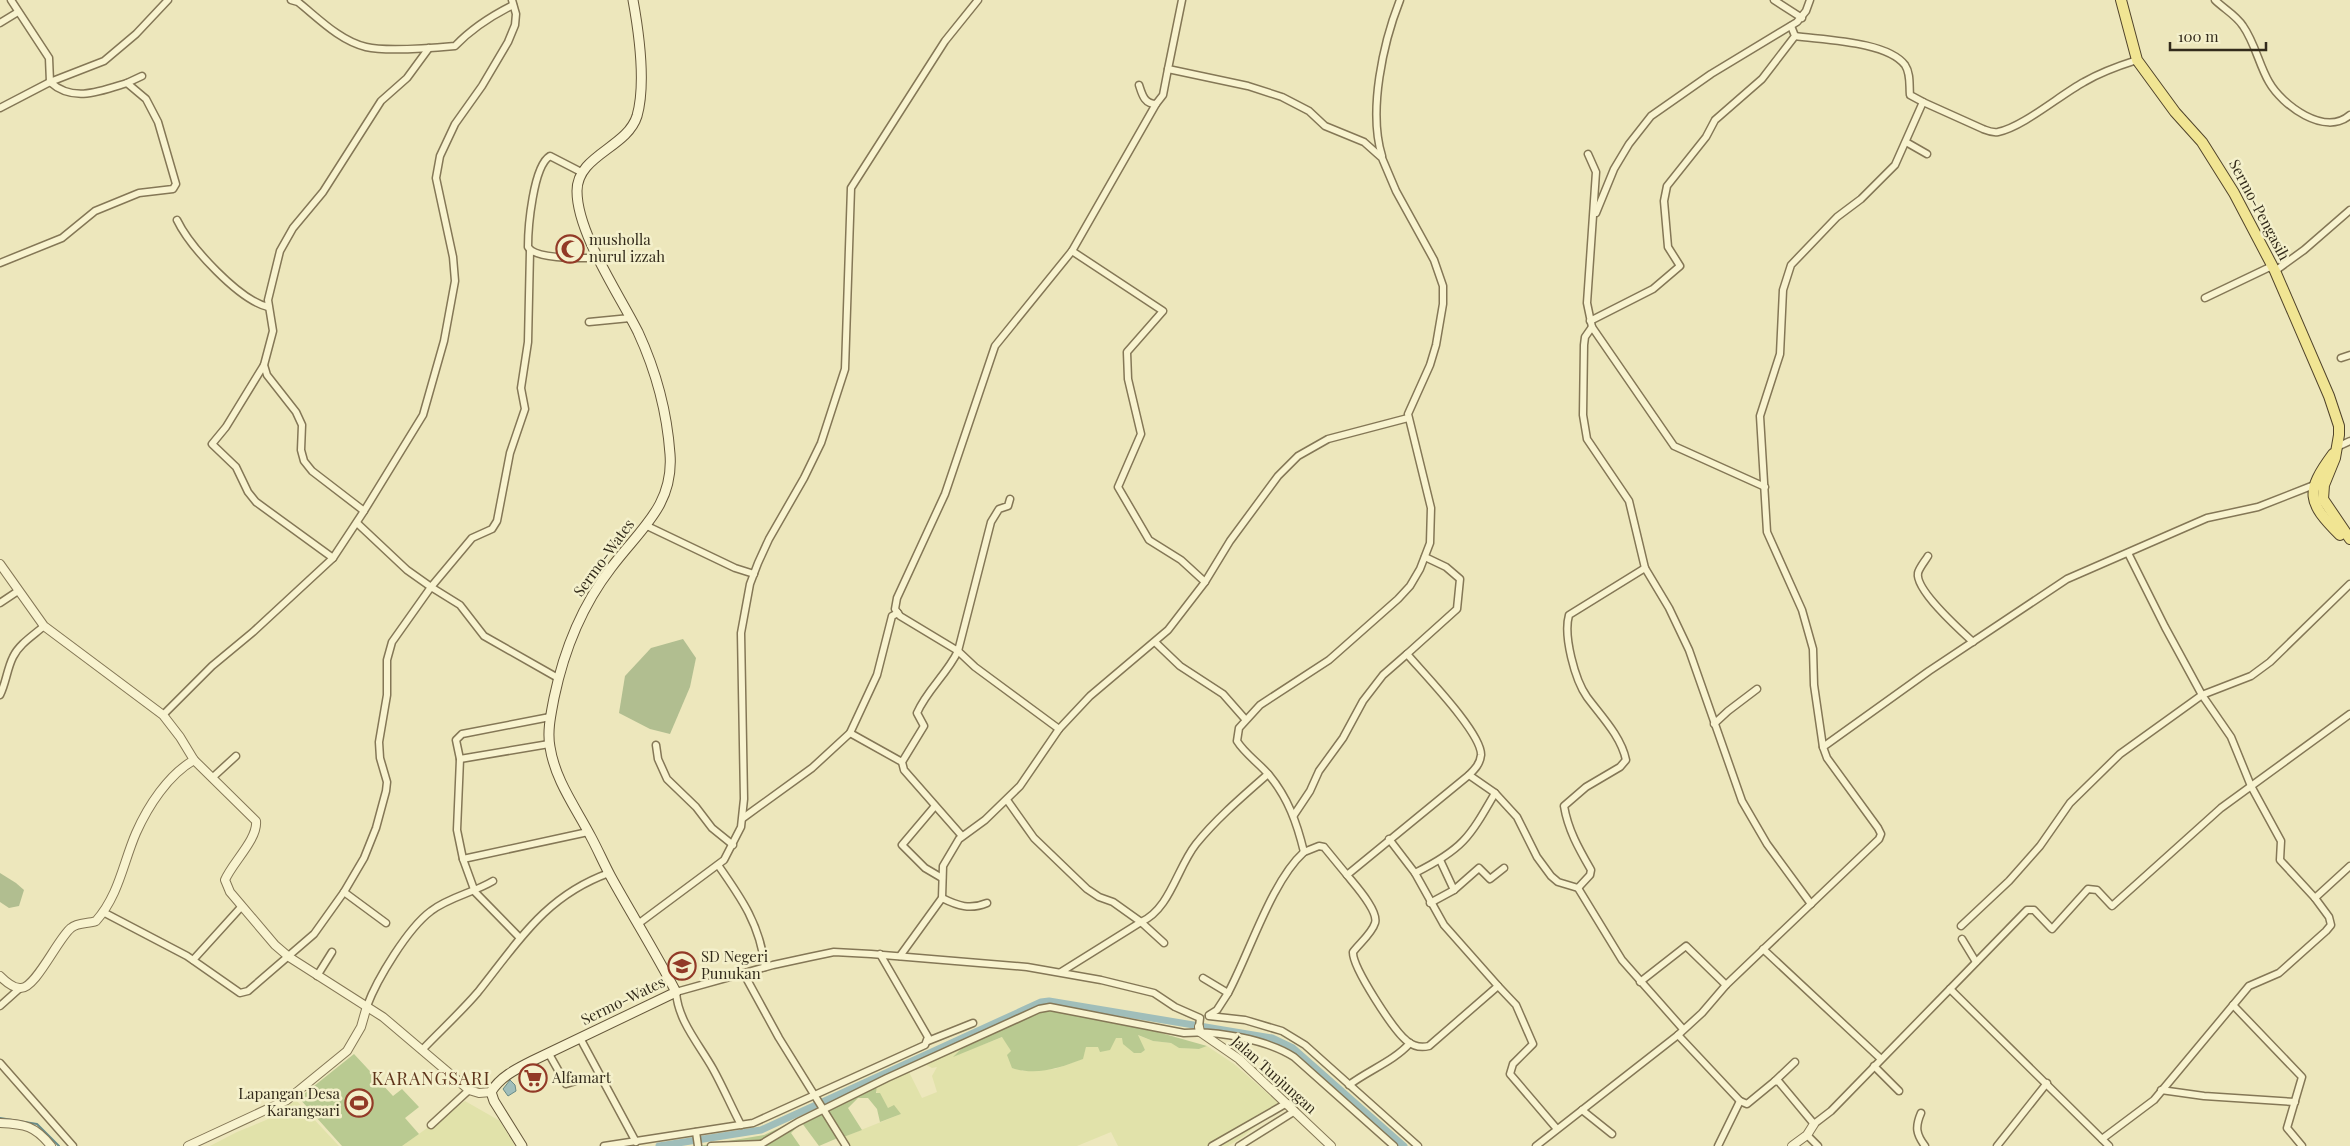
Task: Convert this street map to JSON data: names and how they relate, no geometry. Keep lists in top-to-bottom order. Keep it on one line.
{"streets":{"main road":["Sermo-Pengasih","Sermo-Wates"],"street":["Jalan Tunjungan"]},"districts":["KARANGSARI"],"places":{"mosque":["musholla nurul izzah"],"school or university":["SD Negeri Punukan"],"supermarket":["Alfamart"],"sports":["Lapangan Desa Karangsari"]},"scale_bar":"100 m"}
